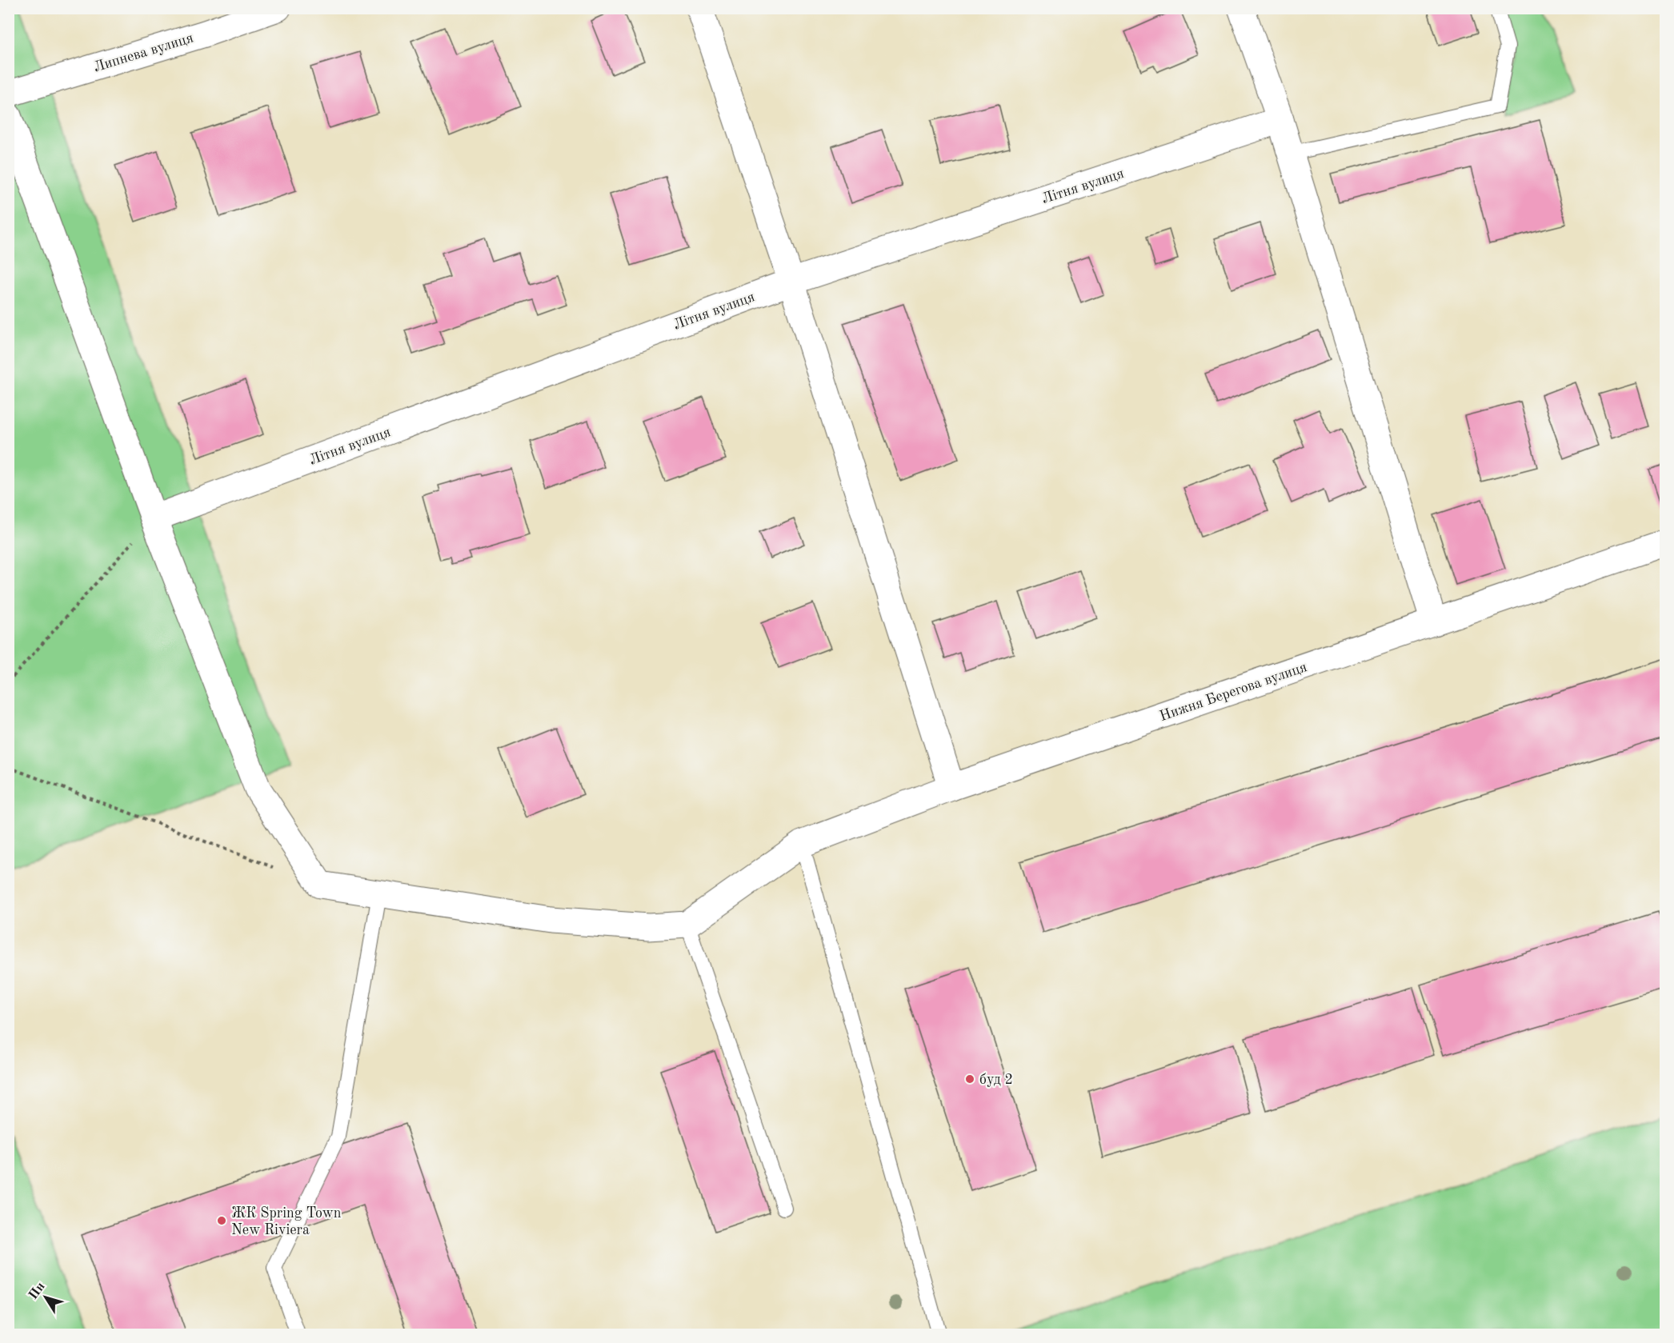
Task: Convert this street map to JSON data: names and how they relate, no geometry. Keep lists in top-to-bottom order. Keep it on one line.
{"streets":{"street":["Липнева вулиця","Літня вулиця","Нижня Берегова вулиця"]},"places":["буд 2","ЖК Spring Town New Riviera"],"north":"top left"}
